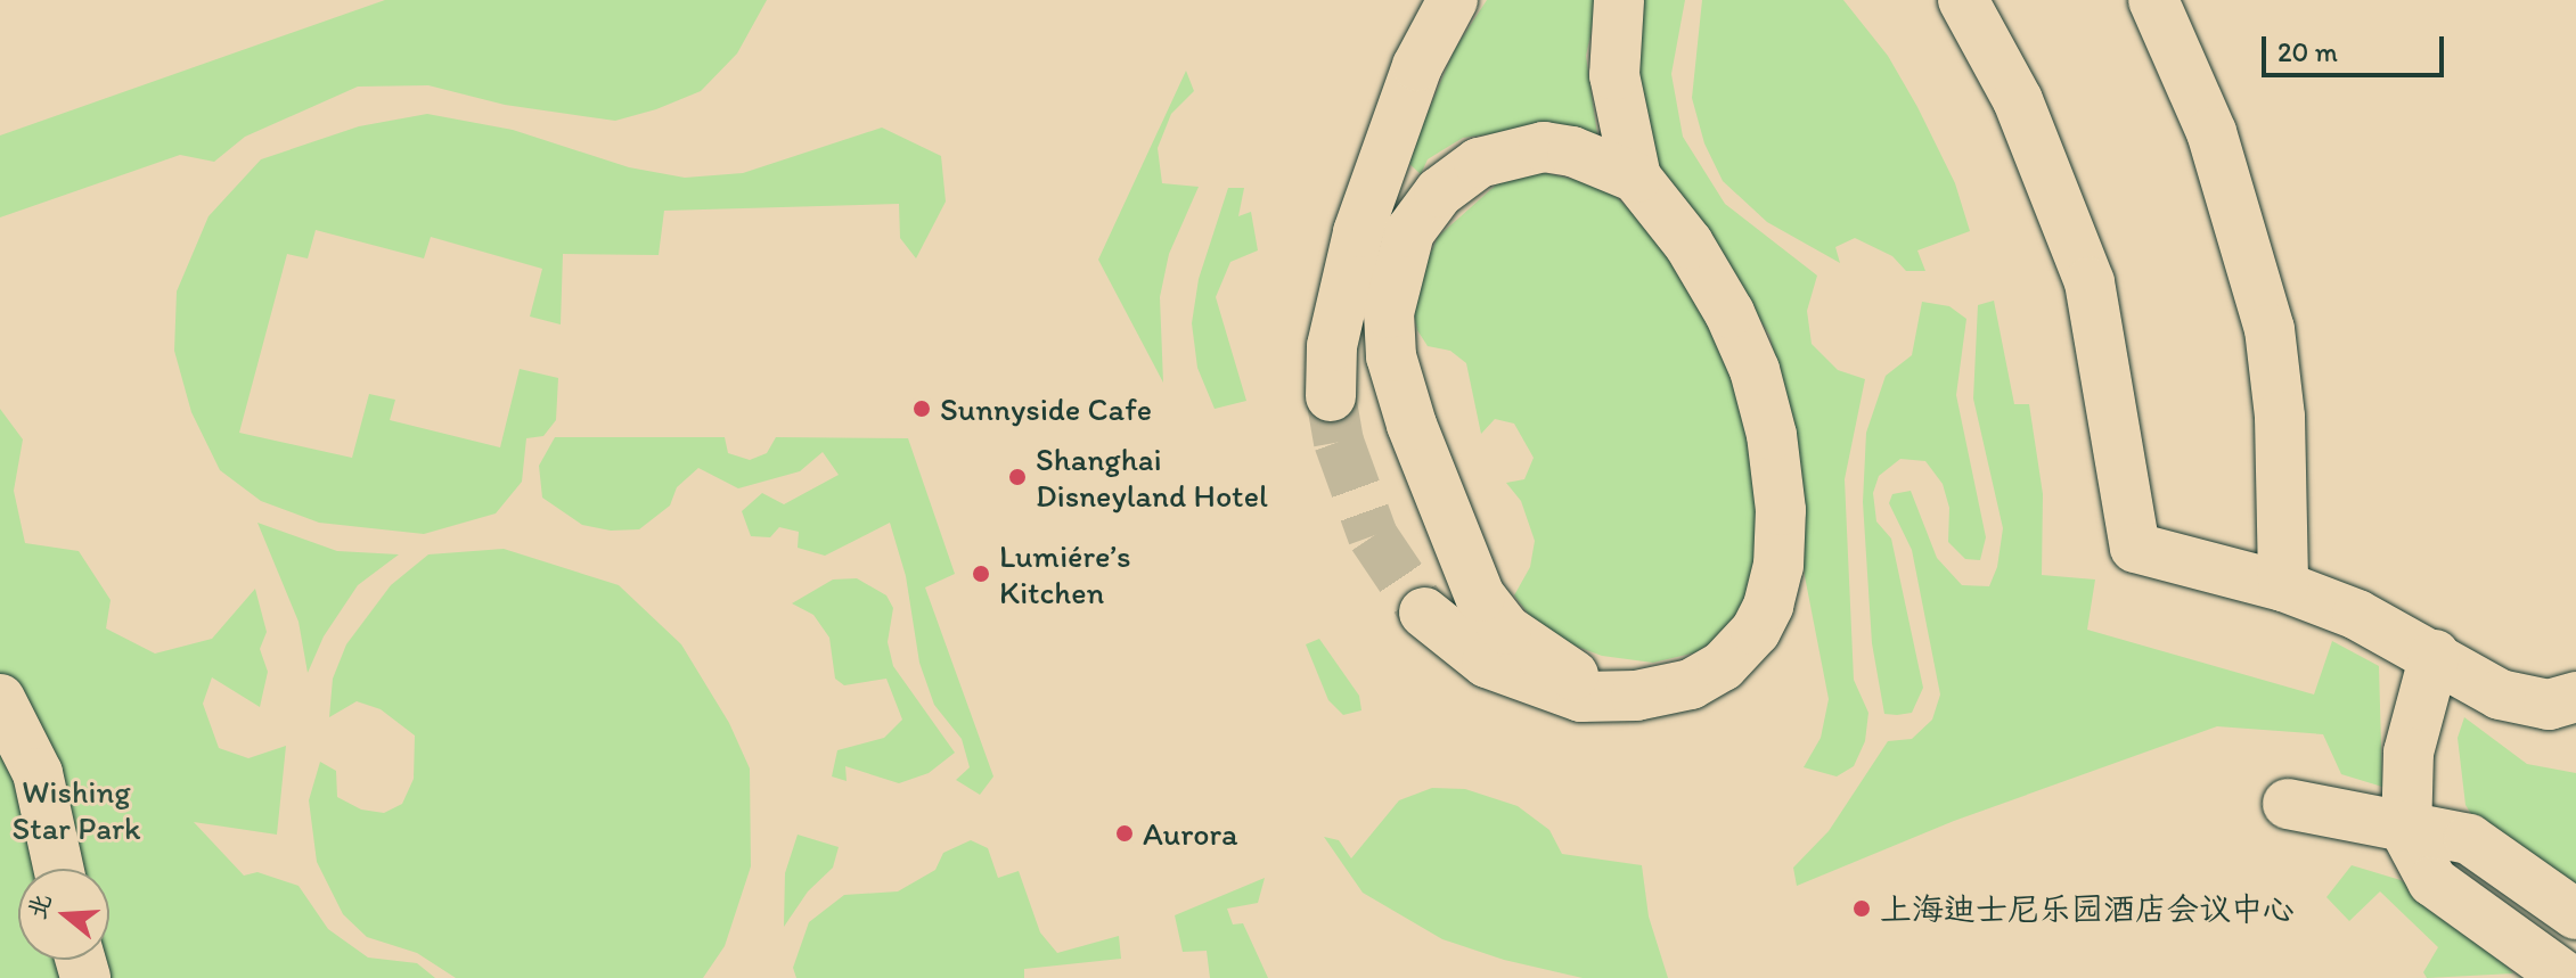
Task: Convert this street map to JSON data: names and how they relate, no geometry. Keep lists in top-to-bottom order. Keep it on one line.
{"parks":["Wishing Star Park"],"places":["Sunnyside Cafe","Shanghai Disneyland Hotel","Lumiére’s Kitchen","Aurora","上海迪士尼乐园酒店会议中心"],"scale_bar":"20 m","north":"left"}
